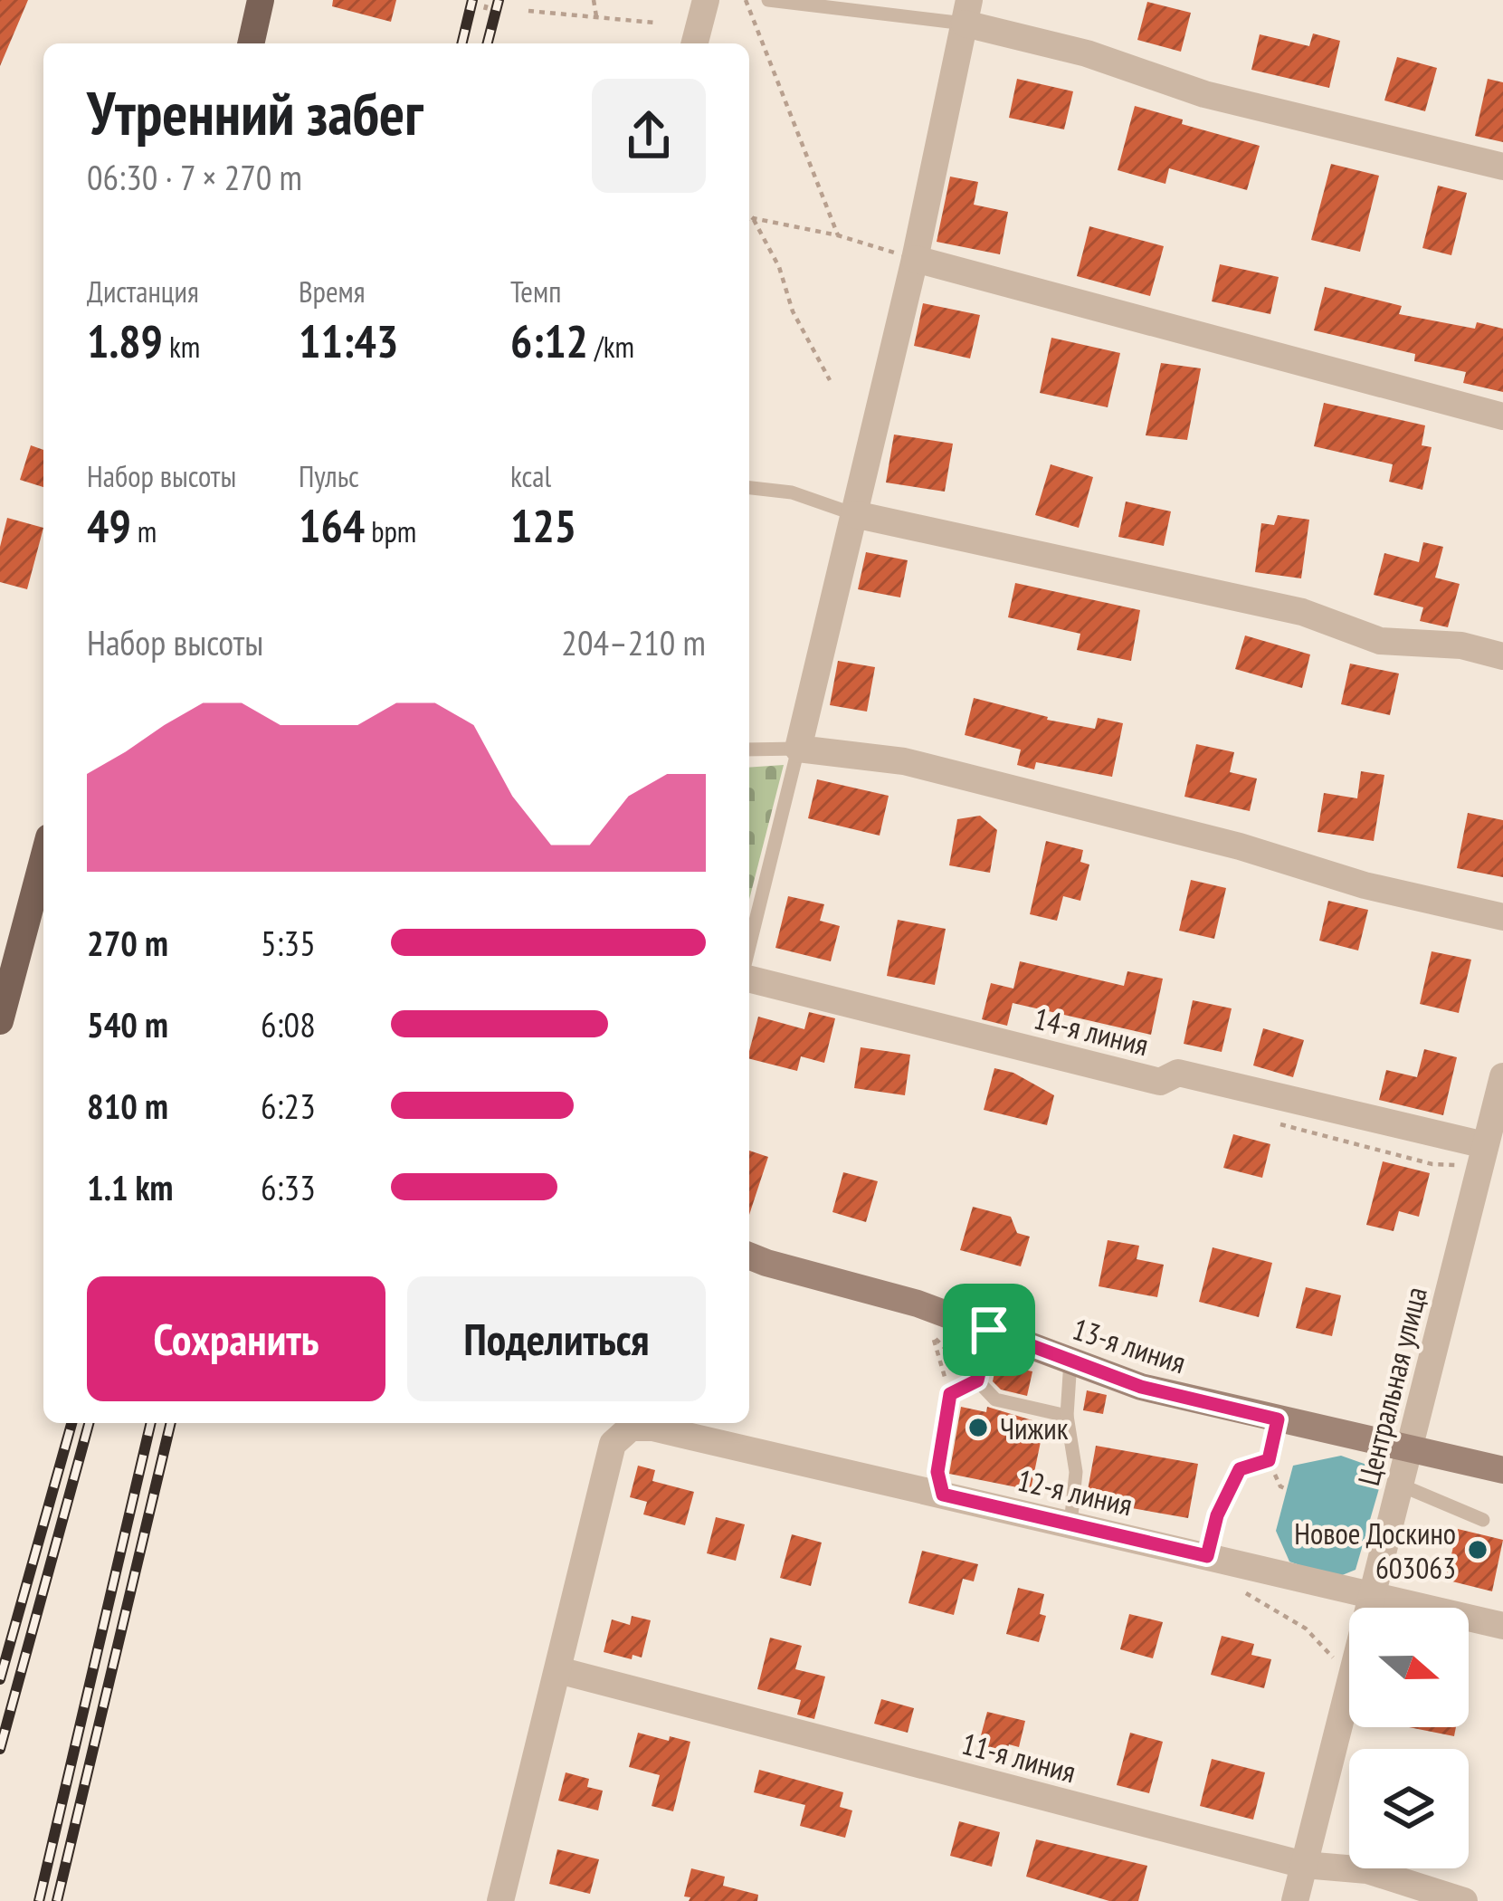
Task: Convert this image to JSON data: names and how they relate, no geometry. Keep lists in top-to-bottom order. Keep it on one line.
{"streets":{"street":["14-я линия","13-я линия","Центральная улица","12-я линия","11-я линия"]},"crossings":[["14-я линия","Центральная улица"],["13-я линия","Центральная улица"],["Центральная улица","12-я линия"],["Центральная улица","11-я линия"]],"places":["Чижик","Новое Доскино 603063"],"north":"right","page":{"heading":["Утренний забег","06:30 · 7 × 270 m"],"stats":[["Дистанция","1.89 km"],["Время","11:43"],["Темп","6:12 /km"],["Набор высоты","49 m"],["Пульс","164 bpm"],["kcal","125"]],"chart":["Набор высоты","204–210 m"],"list":[{"name":"270 m","note":"5:35"},{"name":"540 m","note":"6:08"},{"name":"810 m","note":"6:23"},{"name":"1.1 km","note":"6:33"}],"buttons":["Сохранить","Поделиться"]}}
